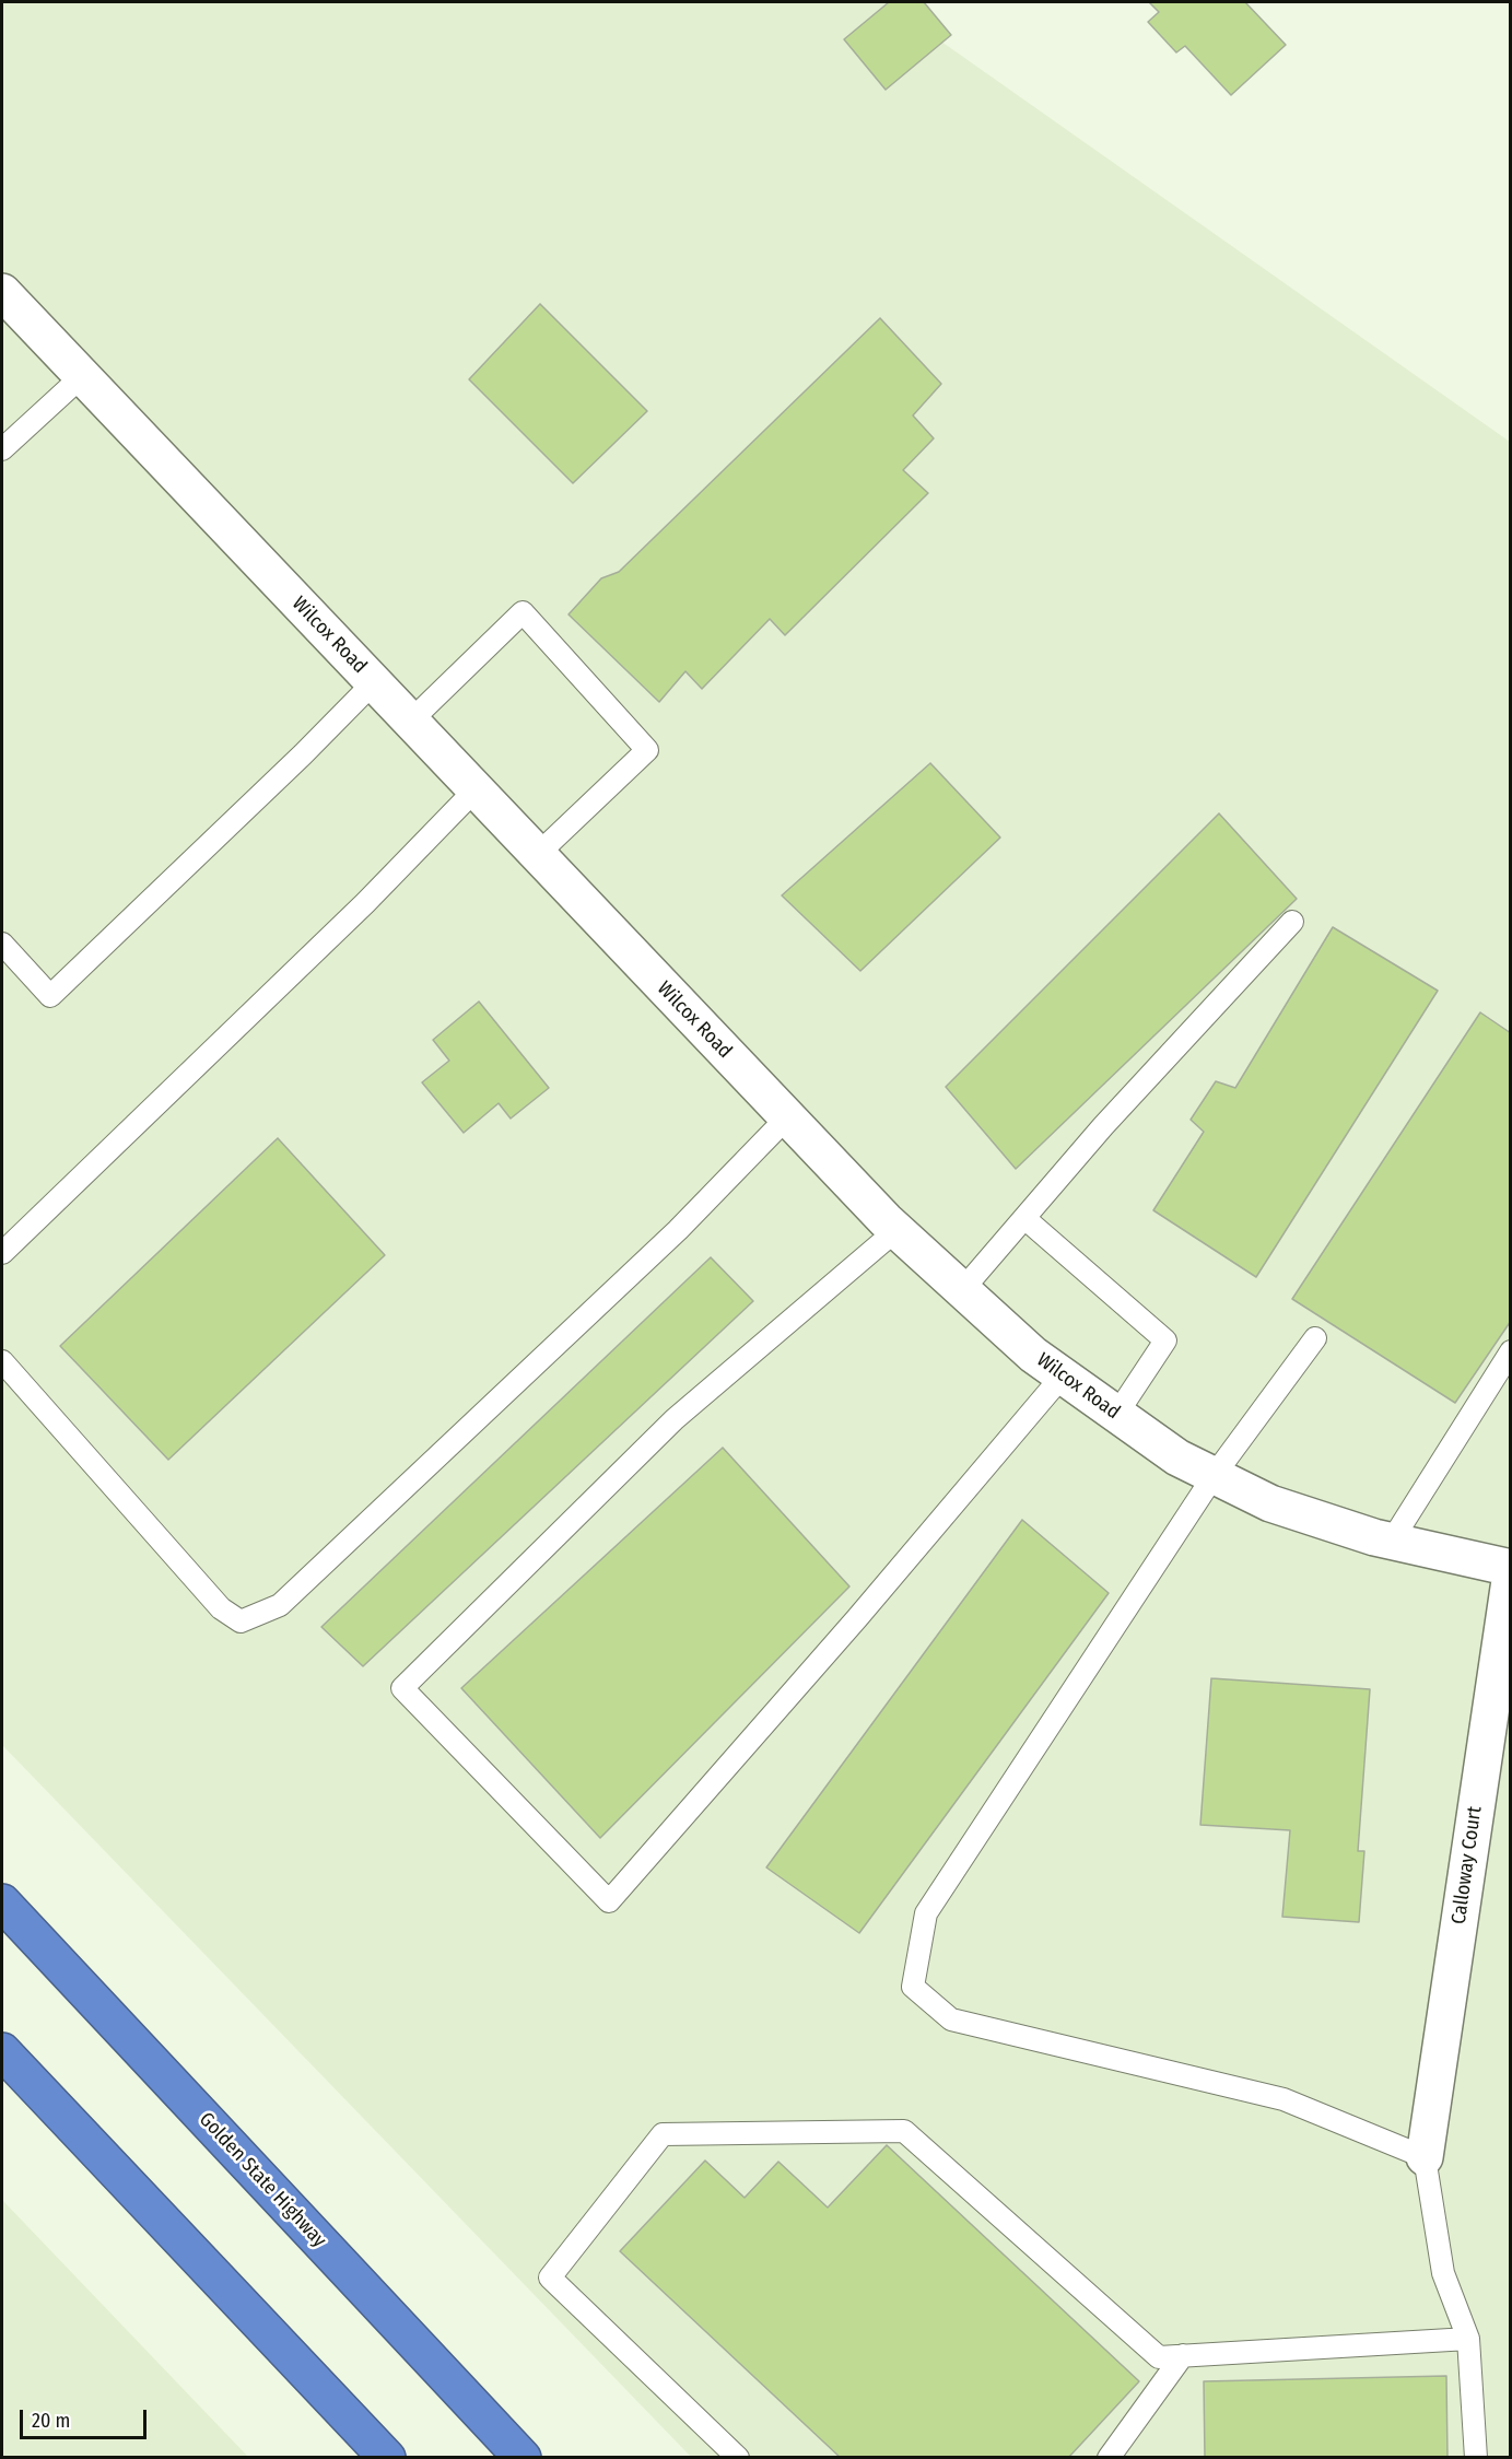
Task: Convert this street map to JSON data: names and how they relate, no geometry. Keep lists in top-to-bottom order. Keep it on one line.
{"streets":{"highway":["Golden State Highway"],"street":["Wilcox Road","Calloway Court"]},"scale_bar":"20 m"}
